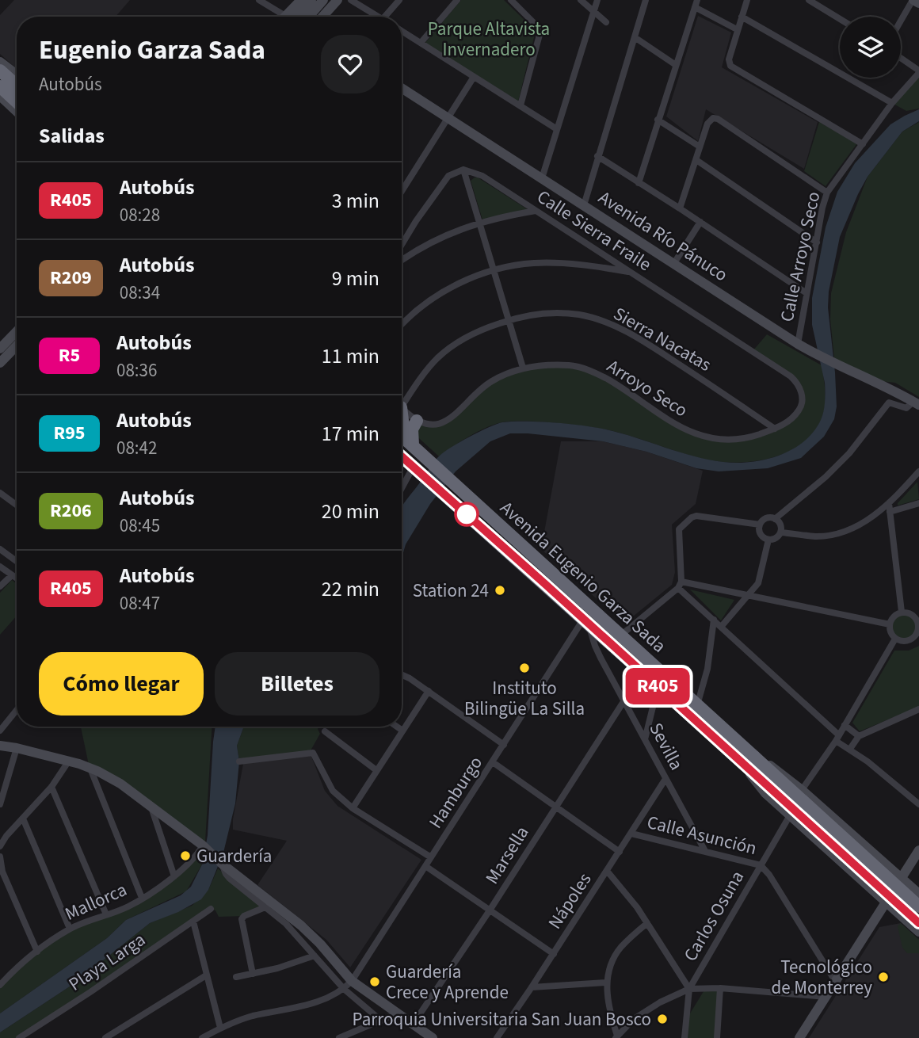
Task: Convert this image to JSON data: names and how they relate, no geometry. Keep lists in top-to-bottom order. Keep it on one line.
{"streets":{"highway":["Avenida Eugenio Garza Sada"],"street":["Calle Sierra Fraile","Avenida Río Pánuco","Calle Arroyo Seco","Sierra Nacatas","Arroyo Seco","Sevilla","Hamburgo","Calle Asunción","Marsella","Nápoles","Mallorca","Carlos Osuna","Playa Larga"]},"crossings":[["Calle Sierra Fraile","Arroyo Seco"],["Avenida Río Pánuco","Calle Arroyo Seco"],["Sierra Nacatas","Arroyo Seco"],["Avenida Eugenio Garza Sada","Sevilla"],["Avenida Eugenio Garza Sada","Hamburgo"],["Sevilla","Hamburgo"],["Sevilla","Calle Asunción"],["Sevilla","Marsella"],["Sevilla","Nápoles"],["Calle Asunción","Nápoles"],["Calle Asunción","Carlos Osuna"]],"parks":["Parque Altavista Invernadero"],"places":["Station 24","Instituto Bilingüe La Silla","Guardería","Tecnológico de Monterrey","Guardería Crece y Aprende","Parroquia Universitaria San Juan Bosco"],"lines":["bus line R405"],"page":{"on_map":"R405","heading":[["Eugenio Garza Sada","Autobús"],"Salidas"],"list":[{"mark":"R405","name":"Autobús","note":"08:28","value":"3 min"},{"mark":"R209","name":"Autobús","note":"08:34","value":"9 min"},{"mark":"R5","name":"Autobús","note":"08:36","value":"11 min"},{"mark":"R95","name":"Autobús","note":"08:42","value":"17 min"},{"mark":"R206","name":"Autobús","note":"08:45","value":"20 min"},{"mark":"R405","name":"Autobús","note":"08:47","value":"22 min"}],"buttons":["Cómo llegar","Billetes"]}}
